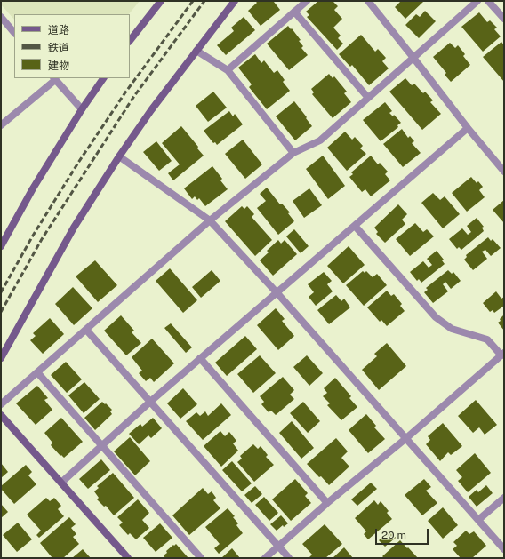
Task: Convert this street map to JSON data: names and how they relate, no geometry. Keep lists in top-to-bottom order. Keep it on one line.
{"legend":["道路","鉄道","建物"],"scale_bar":"20 m"}
